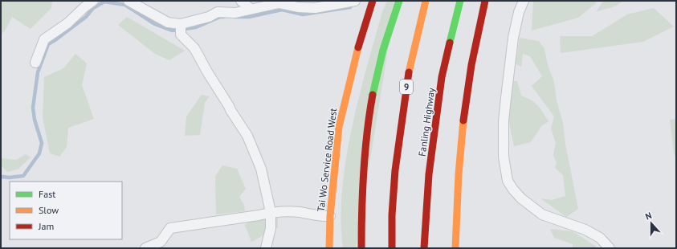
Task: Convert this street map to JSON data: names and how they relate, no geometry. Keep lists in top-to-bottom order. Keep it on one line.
{"streets":{"main road":["9","Fanling Highway","Tai Wo Service Road West"]},"legend":["Fast","Slow","Jam"],"north":"top"}
